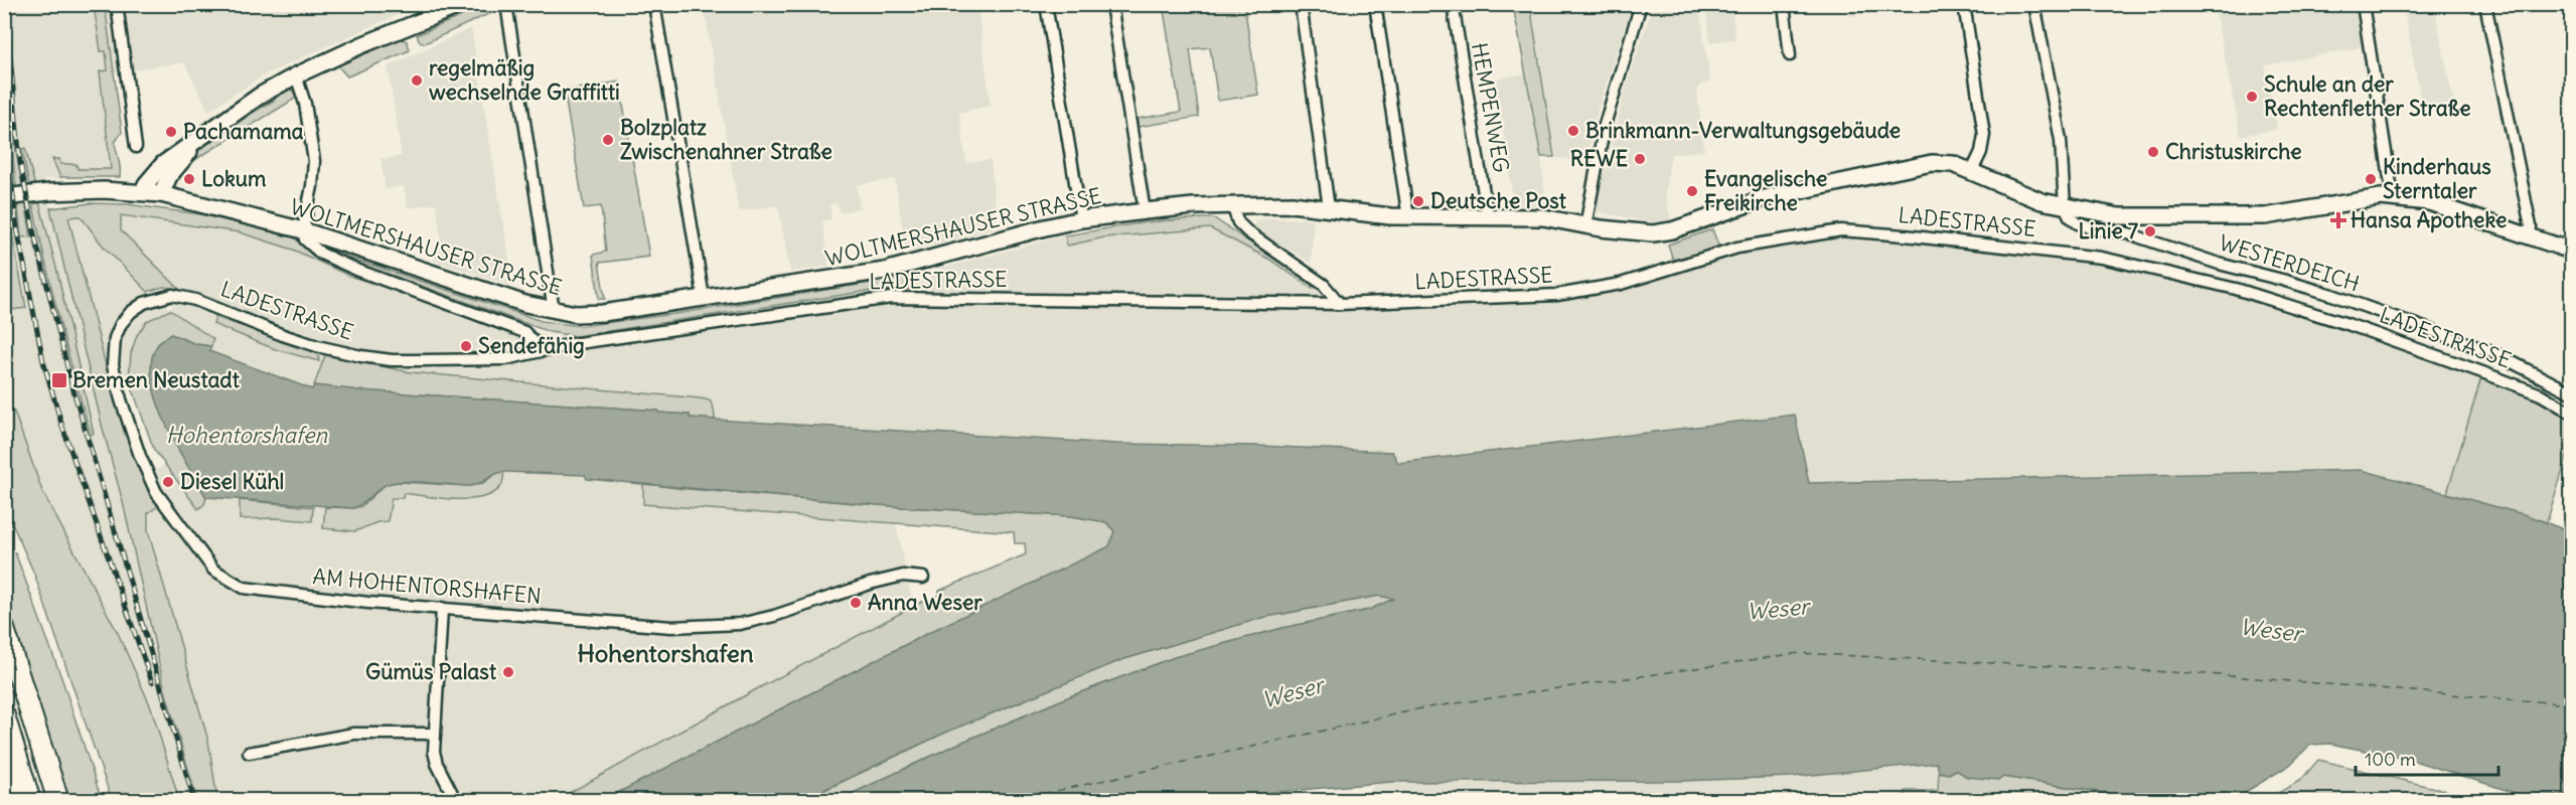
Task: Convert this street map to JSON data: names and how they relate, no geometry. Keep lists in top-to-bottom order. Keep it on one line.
{"streets":{"street":["HEMPENWEG","LADESTRASSE","WOLTMERSHAUSER STRASSE","WESTERDEICH","AM HOHENTORSHAFEN"]},"crossings":[["HEMPENWEG","WOLTMERSHAUSER STRASSE"],["LADESTRASSE","AM HOHENTORSHAFEN"],["WOLTMERSHAUSER STRASSE","WESTERDEICH"]],"districts":["Hohentorshafen"],"water":["Hohentorshafen","Weser"],"places":{"other":["regelmäßig wechselnde Graffitti","Schule an der Rechtenflether Straße","Brinkmann-Verwaltungsgebäude","Pachamama","Bolzplatz Zwischenahner Straße","Christuskirche","REWE","Lokum","Kinderhaus Sterntaler","Evangelische Freikirche","Deutsche Post","Linie 7","Sendefähig","Diesel Kühl","Anna Weser","Gümüs Palast"],"health":["Hansa Apotheke"],"transit":["Bremen Neustadt"]},"scale_bar":"100 m"}
